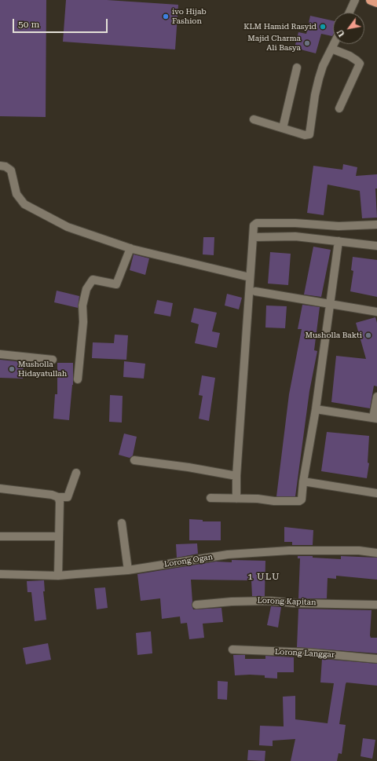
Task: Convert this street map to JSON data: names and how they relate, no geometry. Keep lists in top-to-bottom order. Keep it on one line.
{"streets":{"street":["Lorong Ogan","Lorong Kapitan","Lorong Langgar"]},"districts":["1 ULU"],"places":["ivo Hijab Fashion","KLM Hamid Rasyid","Majid Charma Ali Basya","Musholla Bakti","Musholla Hidayatullah"],"scale_bar":"50 m","north":"bottom left"}
